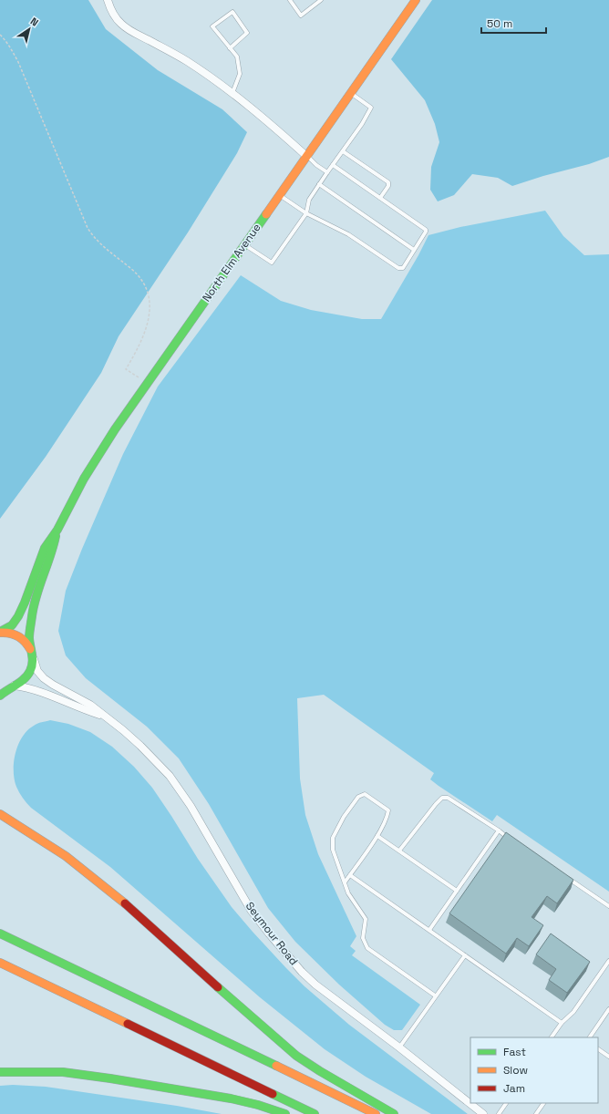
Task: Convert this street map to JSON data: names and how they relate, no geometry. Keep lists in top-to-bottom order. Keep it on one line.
{"streets":{"main road":["North Elm Avenue","Seymour Road"]},"crossings":[["North Elm Avenue","Seymour Road"]],"legend":["Fast","Slow","Jam"],"scale_bar":"50 m","north":"top right"}
